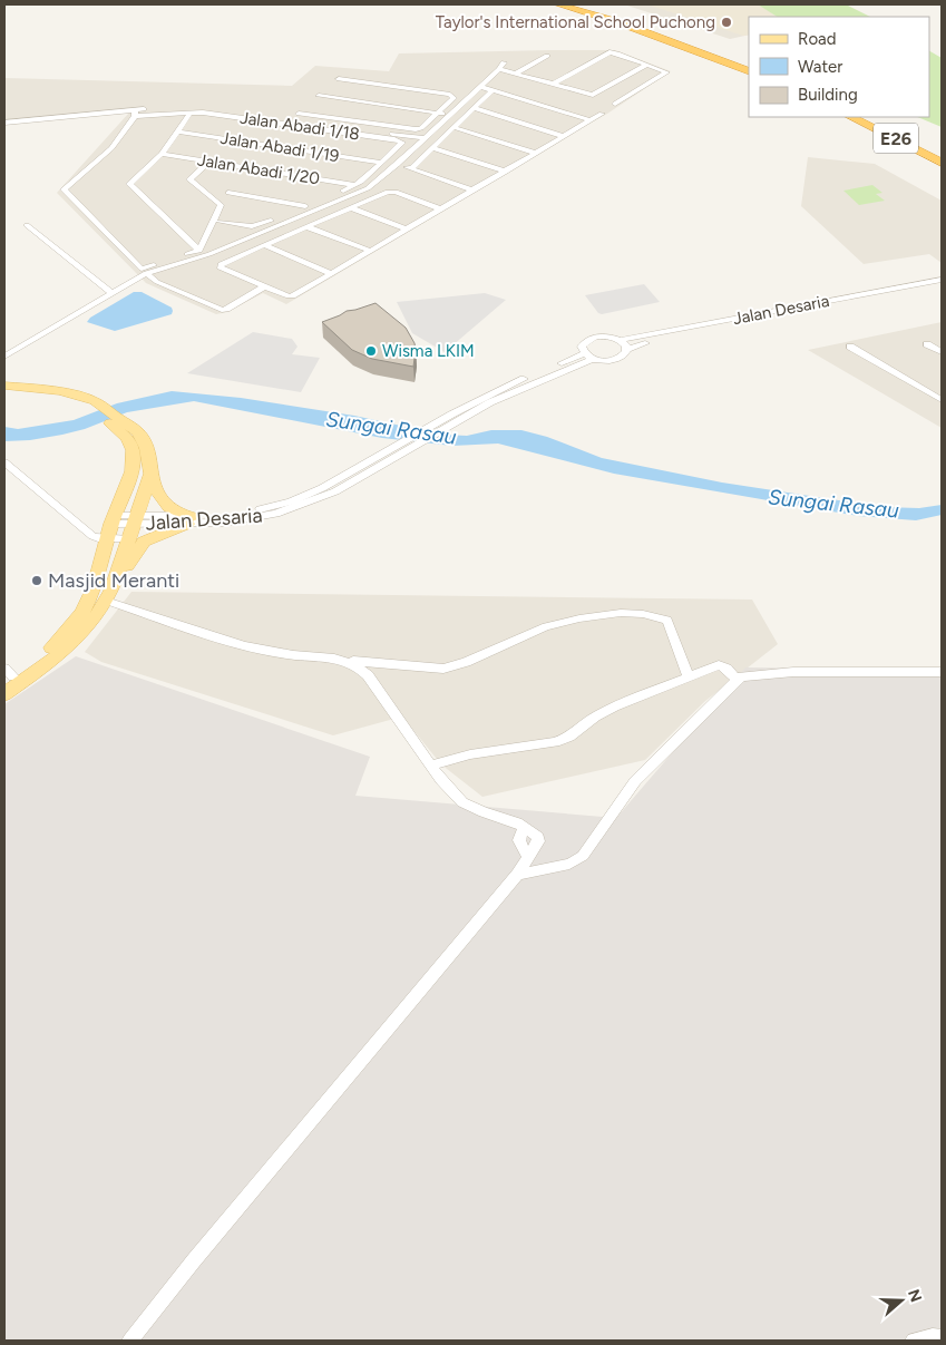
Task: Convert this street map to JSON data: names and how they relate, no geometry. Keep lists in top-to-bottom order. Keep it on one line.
{"streets":{"highway":["E26"],"street":["Jalan Abadi 1/18","Jalan Abadi 1/19","Jalan Abadi 1/20","Jalan Desaria"]},"crossings":[["Jalan Abadi 1/18","Jalan Abadi 1/19"],["Jalan Abadi 1/18","Jalan Abadi 1/20"]],"water":["Sungai Rasau"],"places":["Taylor's International School Puchong","Wisma LKIM","Masjid Meranti"],"legend":["Road","Water","Building"],"north":"right"}
